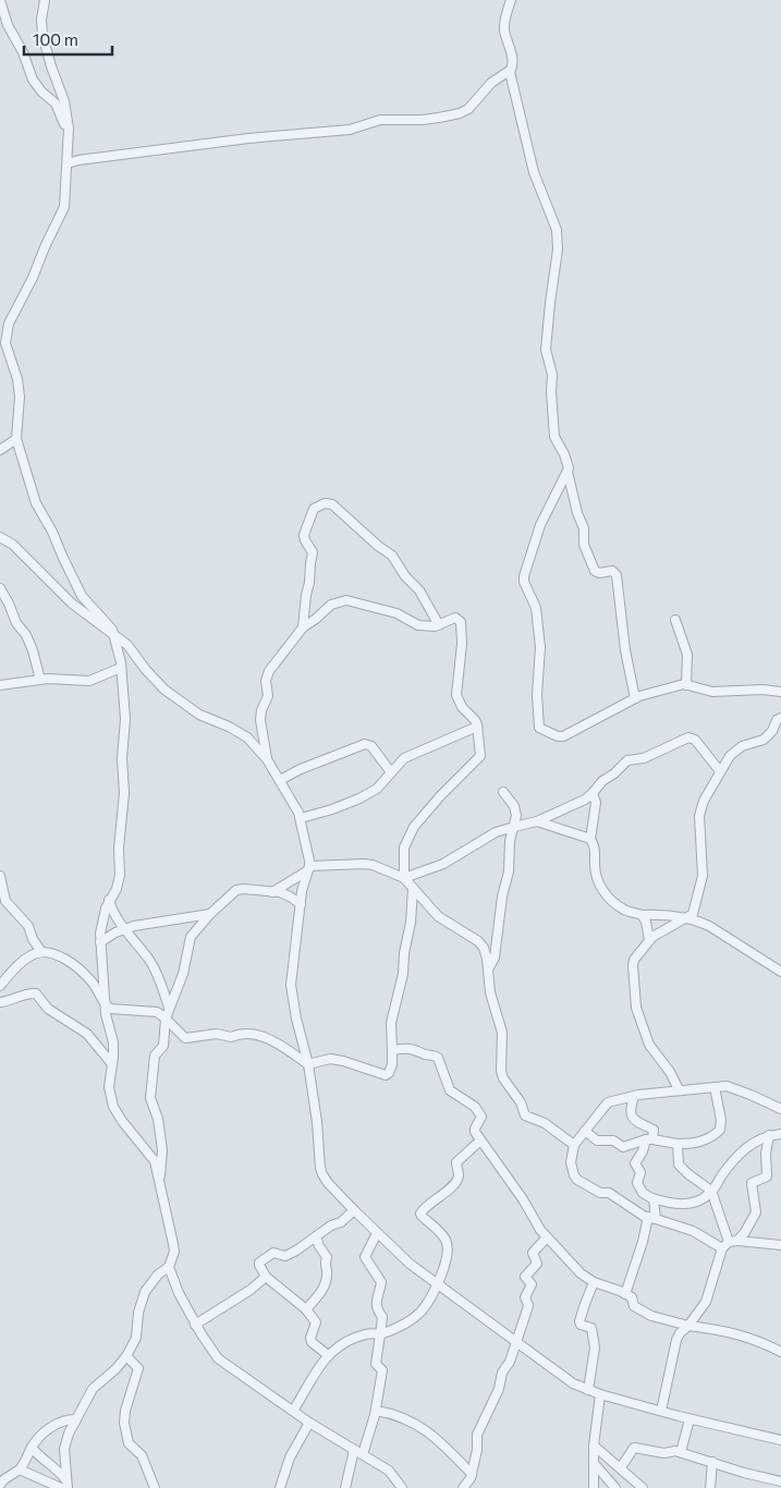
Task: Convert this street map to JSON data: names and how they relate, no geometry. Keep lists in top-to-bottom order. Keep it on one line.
{"scale_bar":"100 m"}
